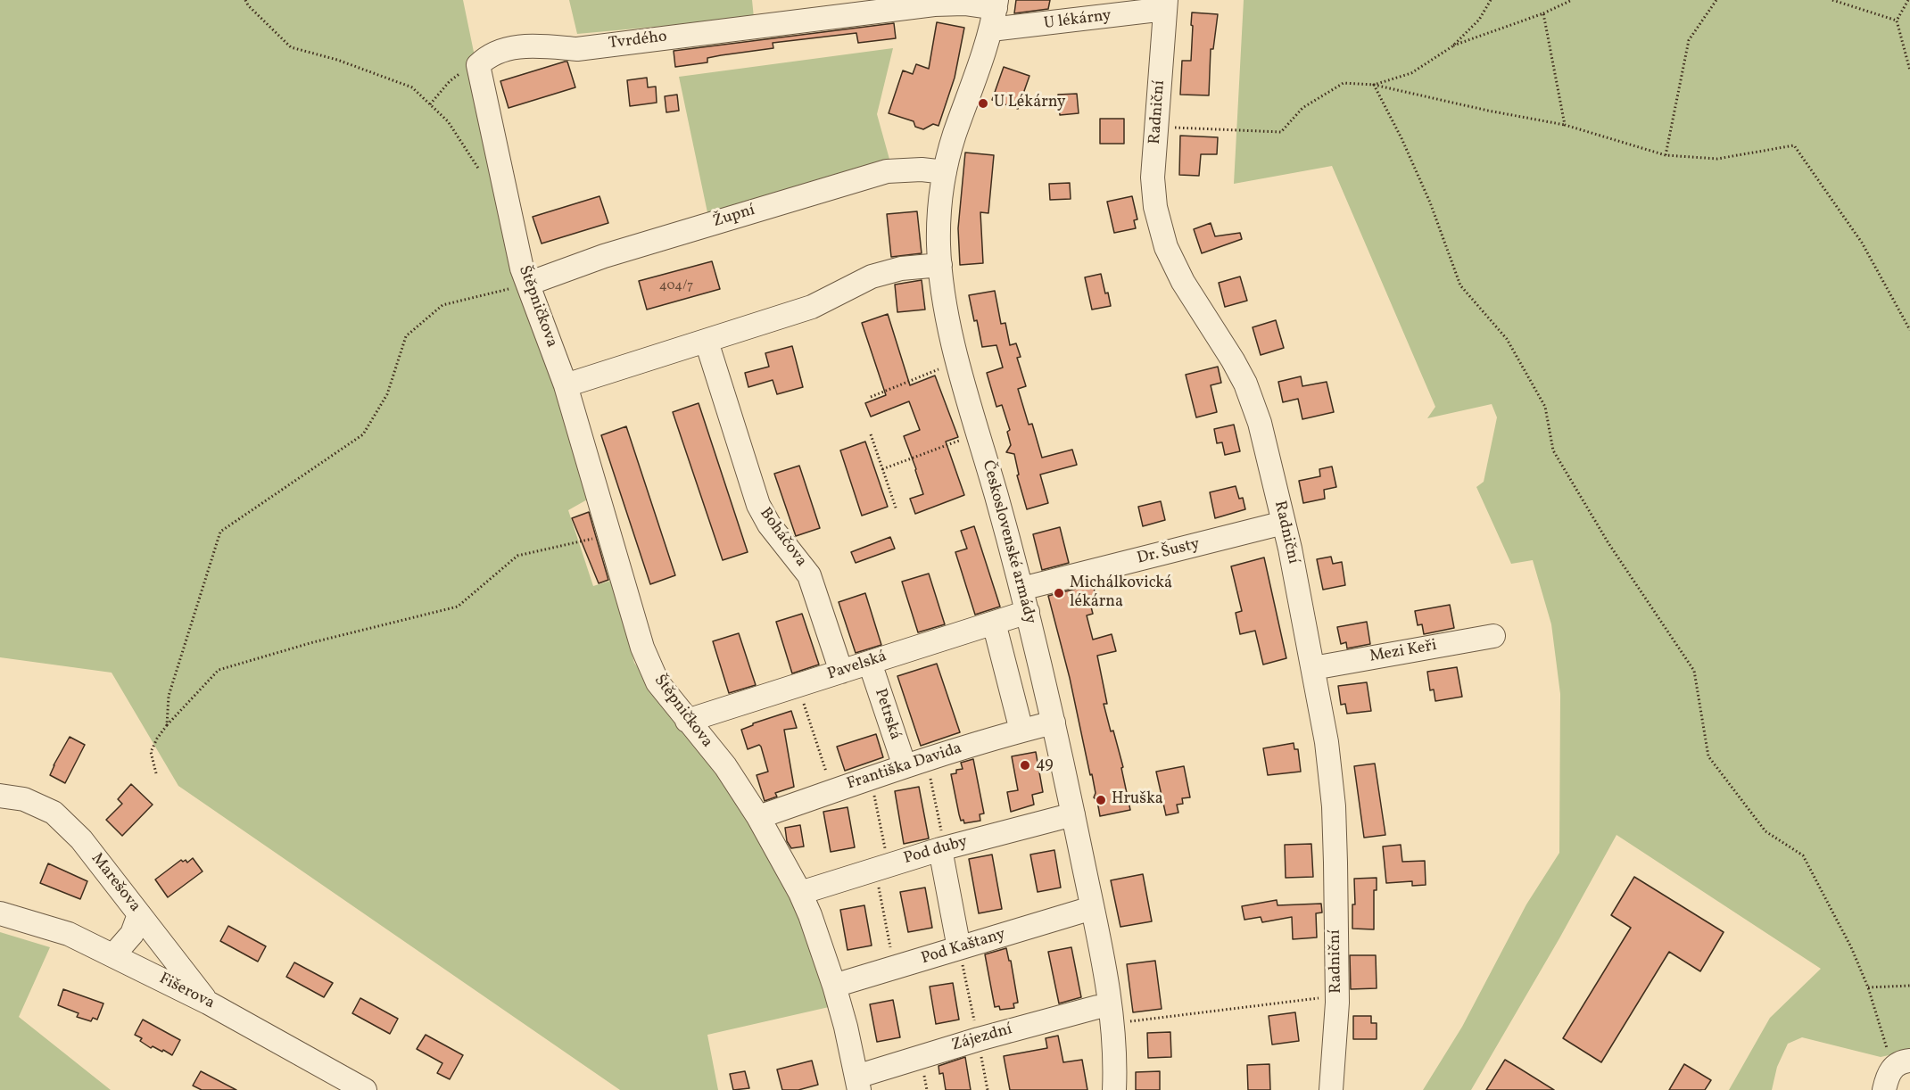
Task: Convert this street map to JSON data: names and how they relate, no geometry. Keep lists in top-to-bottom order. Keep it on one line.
{"streets":{"street":["U lékárny","Tvrdého","Radniční","Župní","Štěpničkova","Boháčova","Československé armády","Dr. Šusty","Mezi Keři","Pavelská","Petrská","Františka Davida","Pod duby","Marešova","Pod Kaštany","Fišerova","Zájezdní"]},"crossings":[["U lékárny","Tvrdého"],["U lékárny","Radniční"],["U lékárny","Československé armády"],["Tvrdého","Štěpničkova"],["Tvrdého","Československé armády"],["Radniční","Dr. Šusty"],["Radniční","Mezi Keři"],["Župní","Štěpničkova"],["Župní","Československé armády"],["Štěpničkova","Pavelská"],["Štěpničkova","Františka Davida"],["Štěpničkova","Pod duby"],["Štěpničkova","Pod Kaštany"],["Štěpničkova","Zájezdní"],["Boháčova","Pavelská"],["Československé armády","Dr. Šusty"],["Československé armády","Pavelská"],["Československé armády","Františka Davida"],["Československé armády","Pod duby"],["Československé armády","Pod Kaštany"],["Československé armády","Zájezdní"],["Pavelská","Petrská"],["Petrská","Františka Davida"],["Marešova","Fišerova"]],"places":["U Lékárny","Michálkovická lékárna","49","Hruška"],"house_numbers":["404/7"]}
